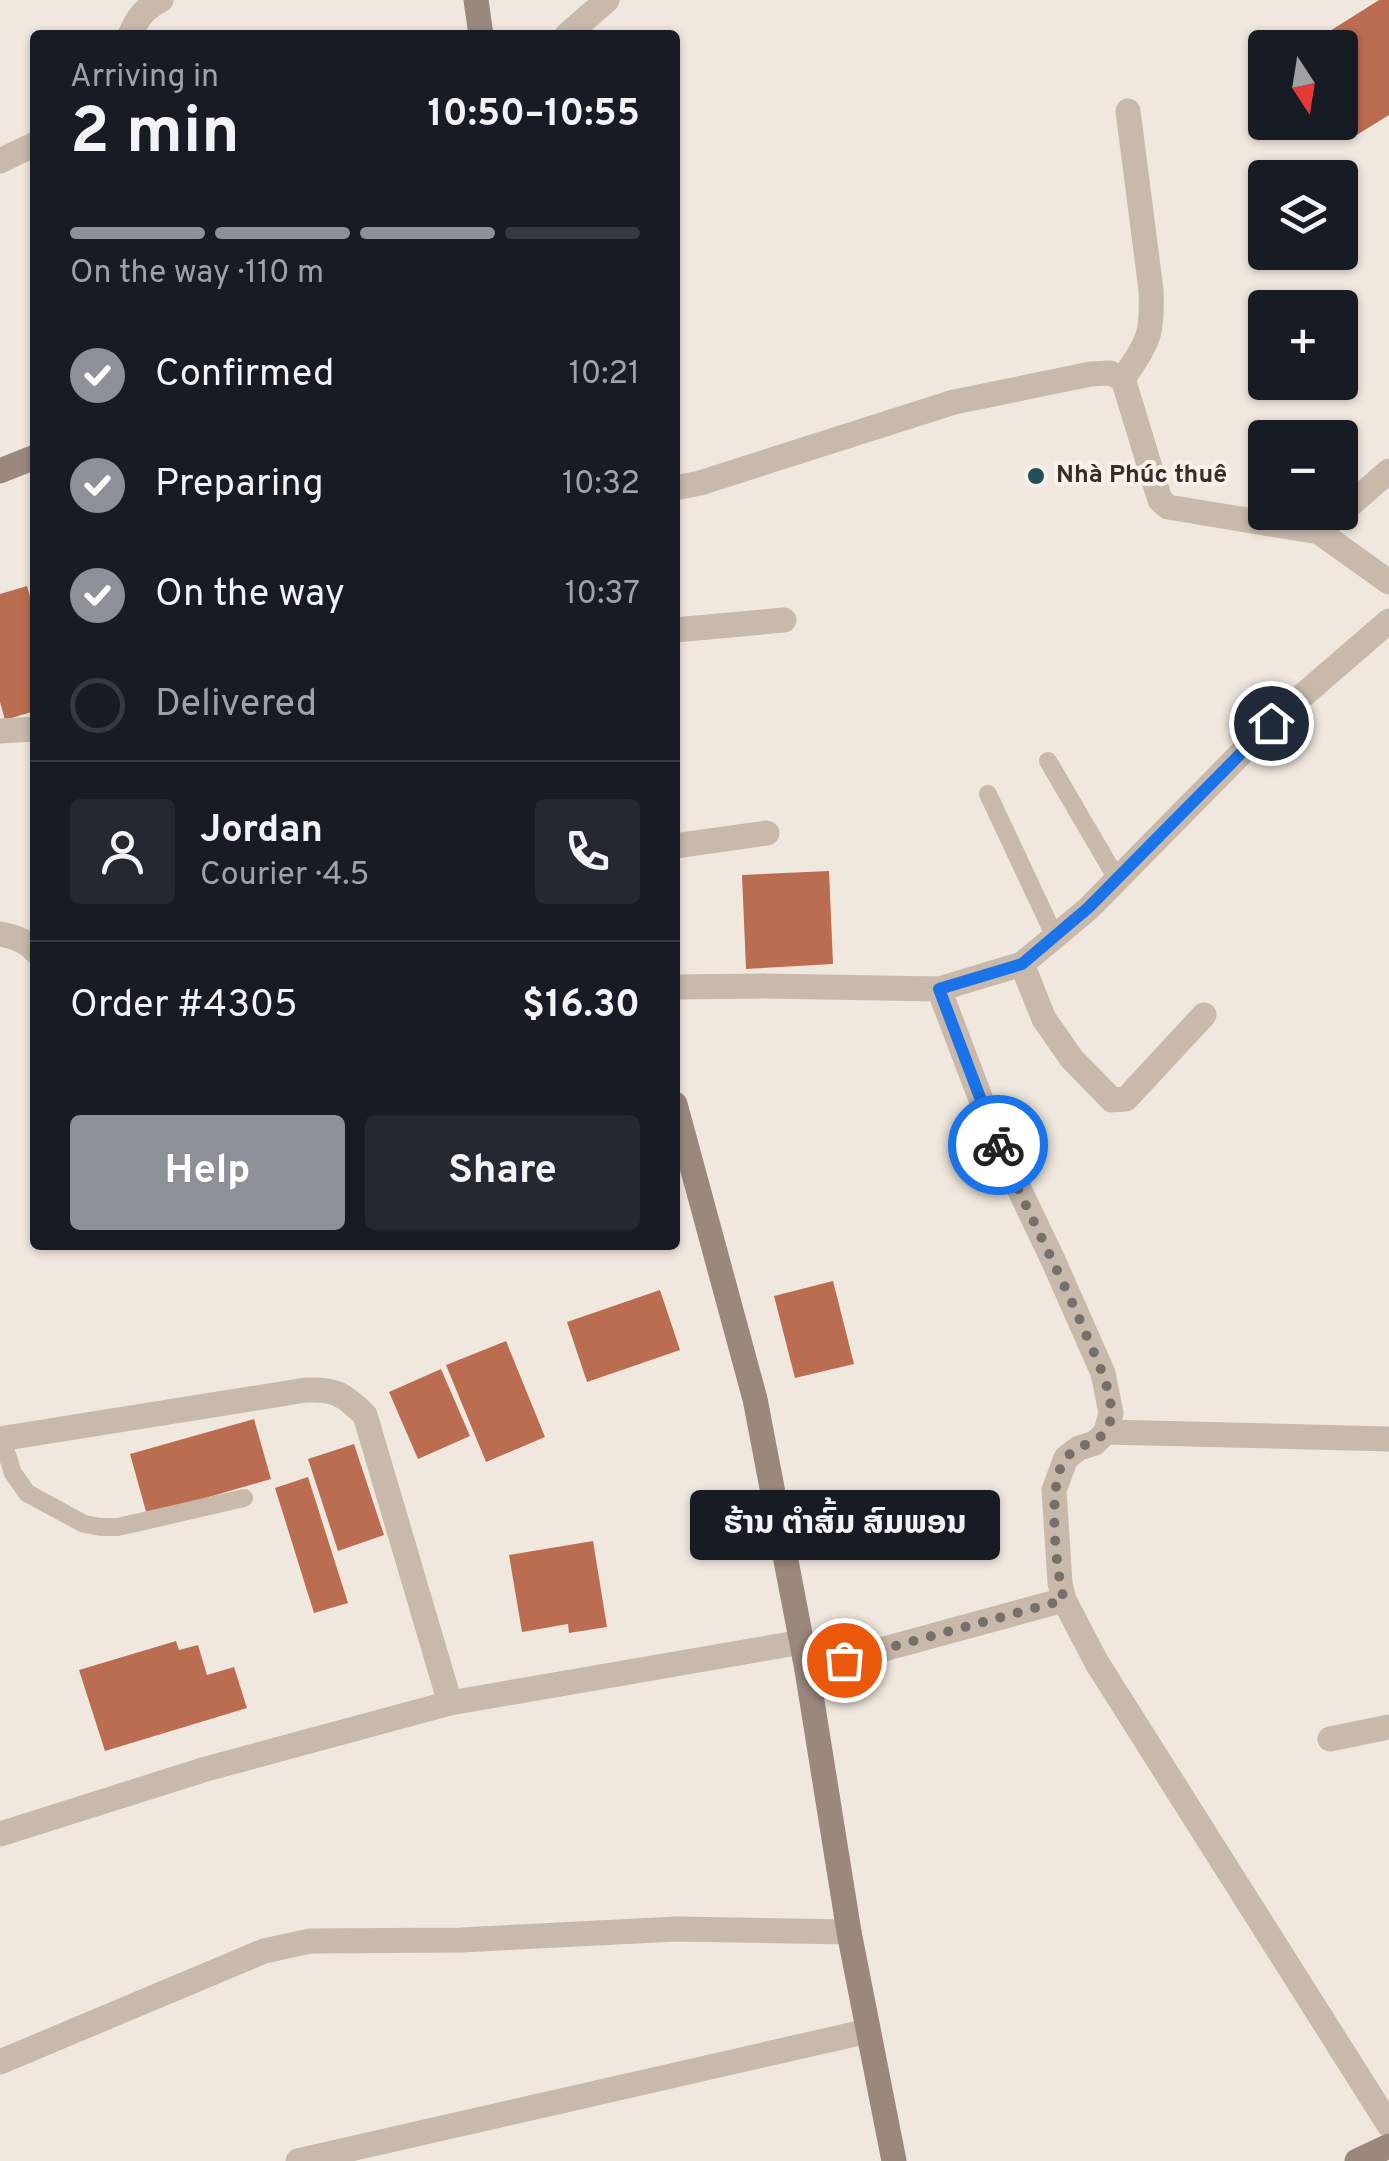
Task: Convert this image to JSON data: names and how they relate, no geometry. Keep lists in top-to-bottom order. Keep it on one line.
{"places":["Nhà Phúc thuê","ຮ້ານ ຕຳສົ້ມ ສົມພອນ"],"north":"bottom","page":{"map_buttons":["+","−"],"heading":["2 min","Arriving in","10:50–10:55"],"panel":["Jordan","Courier · 4.5","Order #4305","$16.30"],"bar":"On the way · 110 m","list":[["Confirmed","10:21"],["Preparing","10:32"],["On the way","10:37"],"Delivered"],"buttons":["Help","Share"],"bubble":"ຮ້ານ ຕຳສົ້ມ ສົມພອນ"}}
